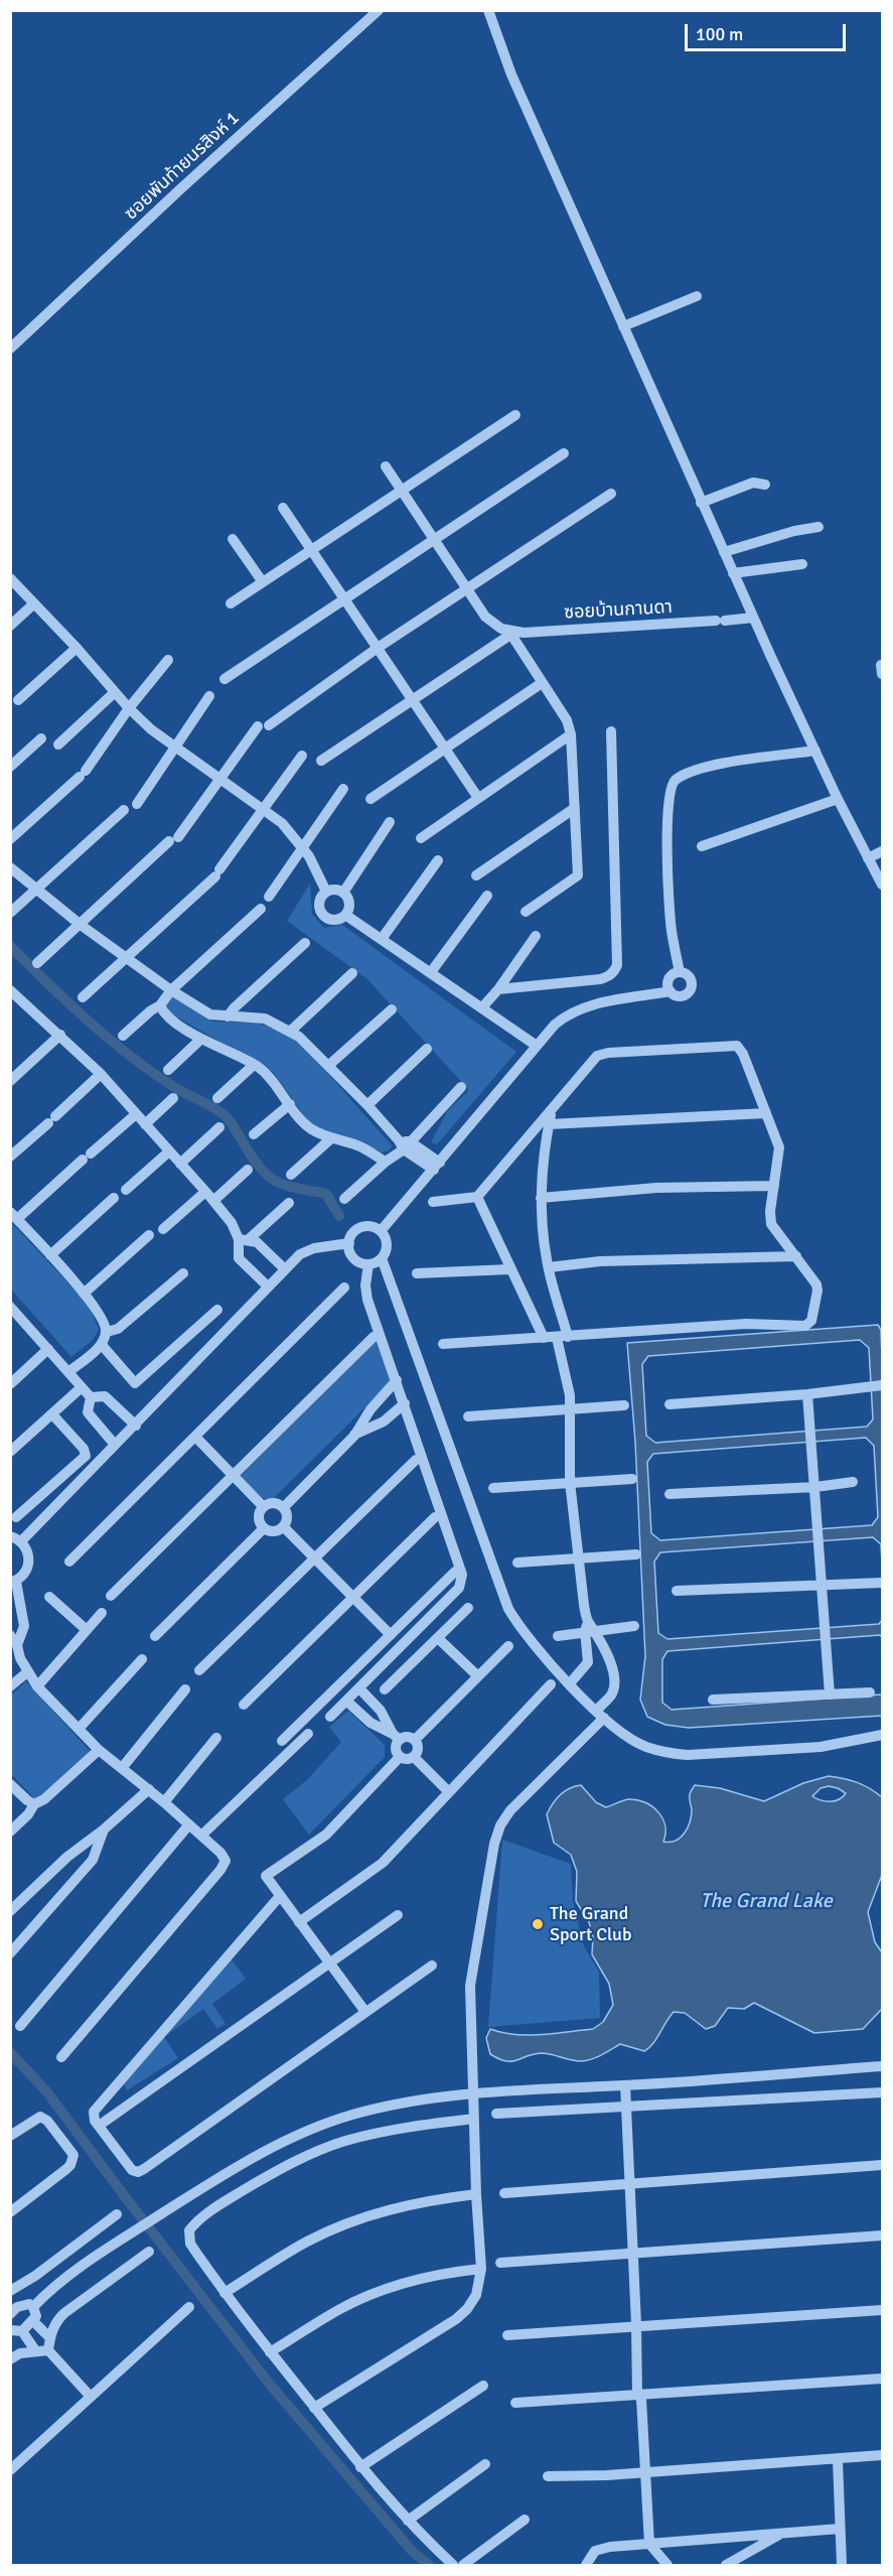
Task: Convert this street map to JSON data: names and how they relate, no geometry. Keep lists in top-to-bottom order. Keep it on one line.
{"streets":{"street":["ซอยพันท้ายนรสิงห์ 1","ซอยบ้านกานดา"]},"water":["The Grand Lake"],"places":["The Grand Sport Club"],"scale_bar":"100 m"}
